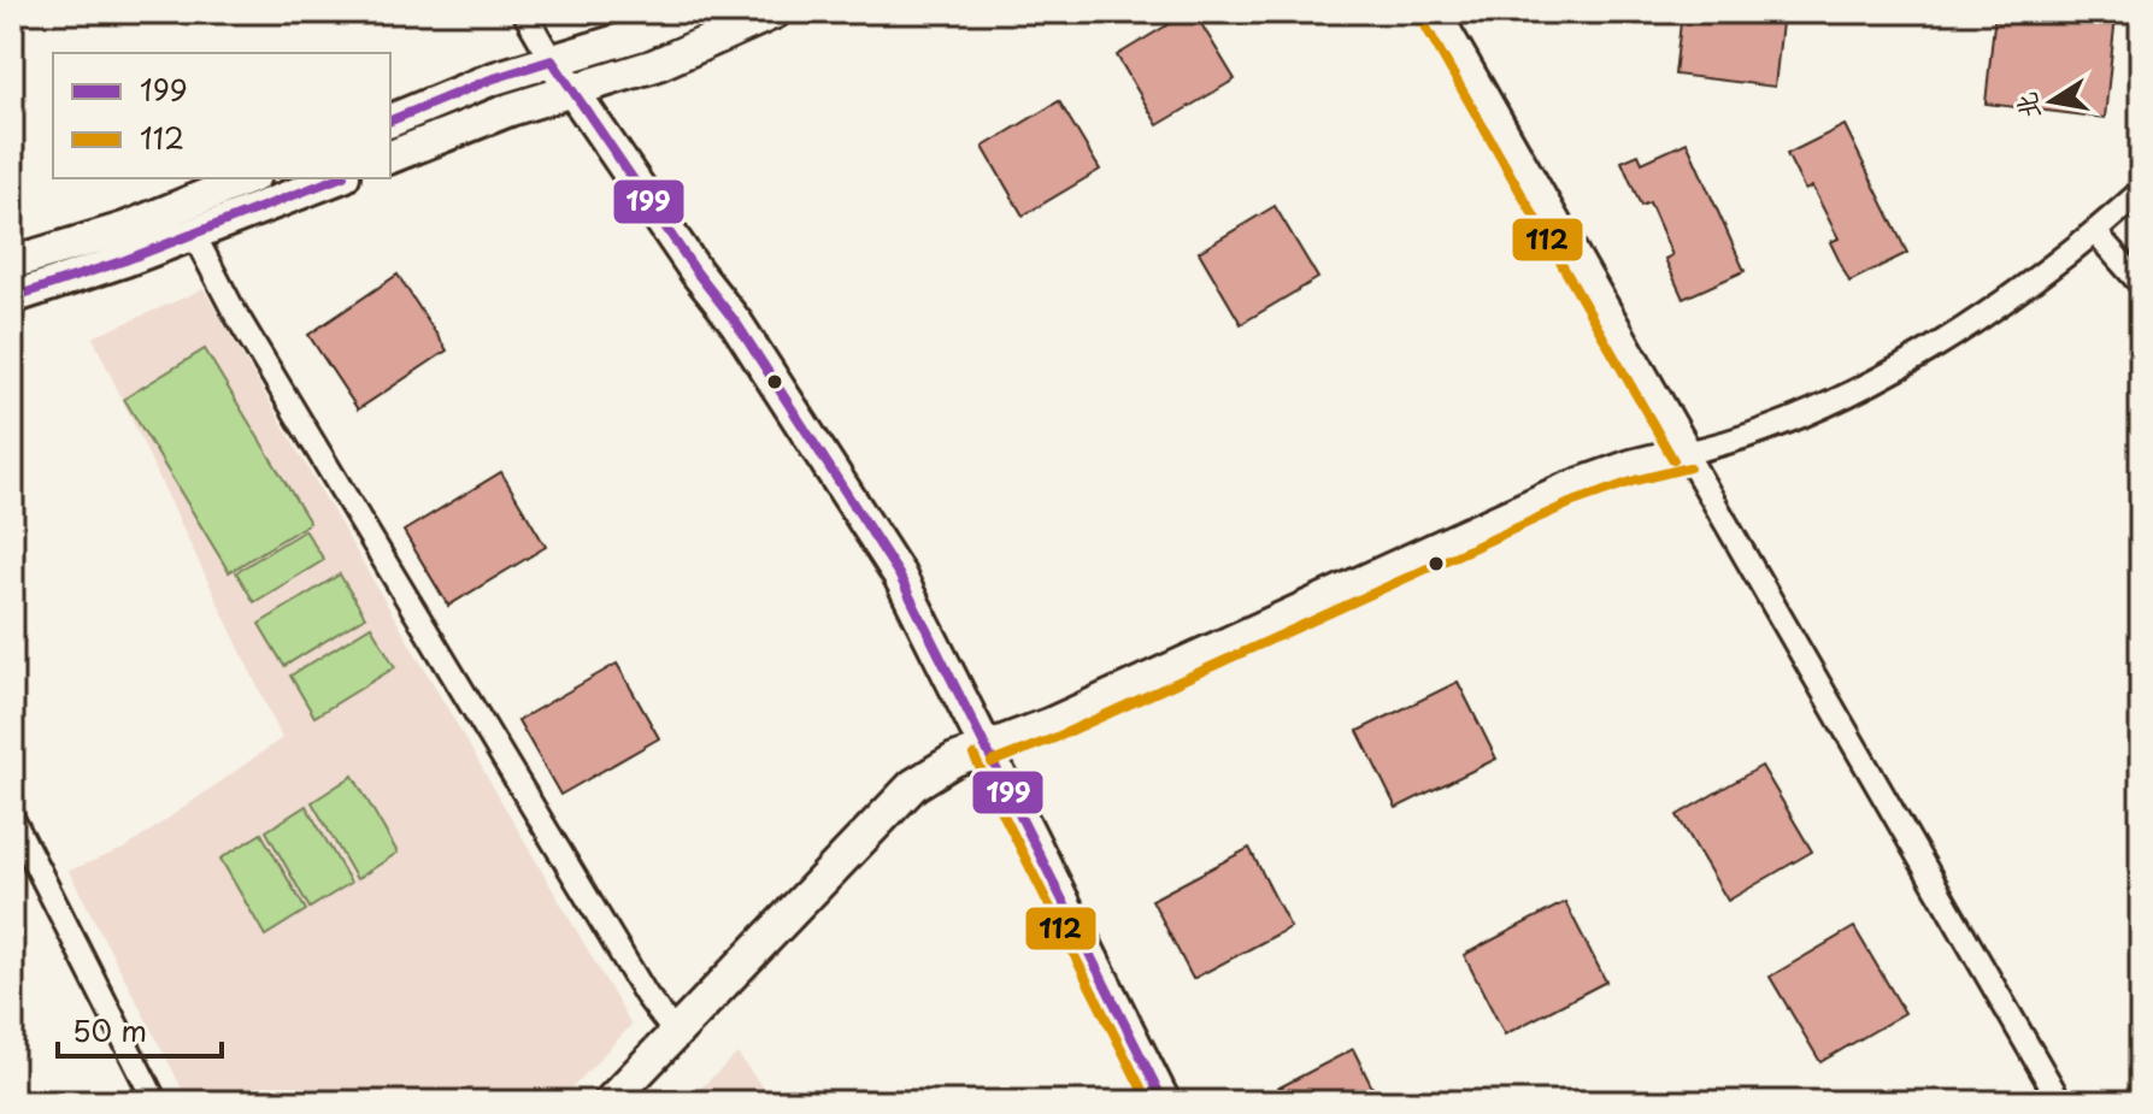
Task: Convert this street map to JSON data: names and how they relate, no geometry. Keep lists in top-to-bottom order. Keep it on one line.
{"lines":["transit line 112","transit line 199"],"legend":["199","112"],"scale_bar":"50 m","north":"left"}
